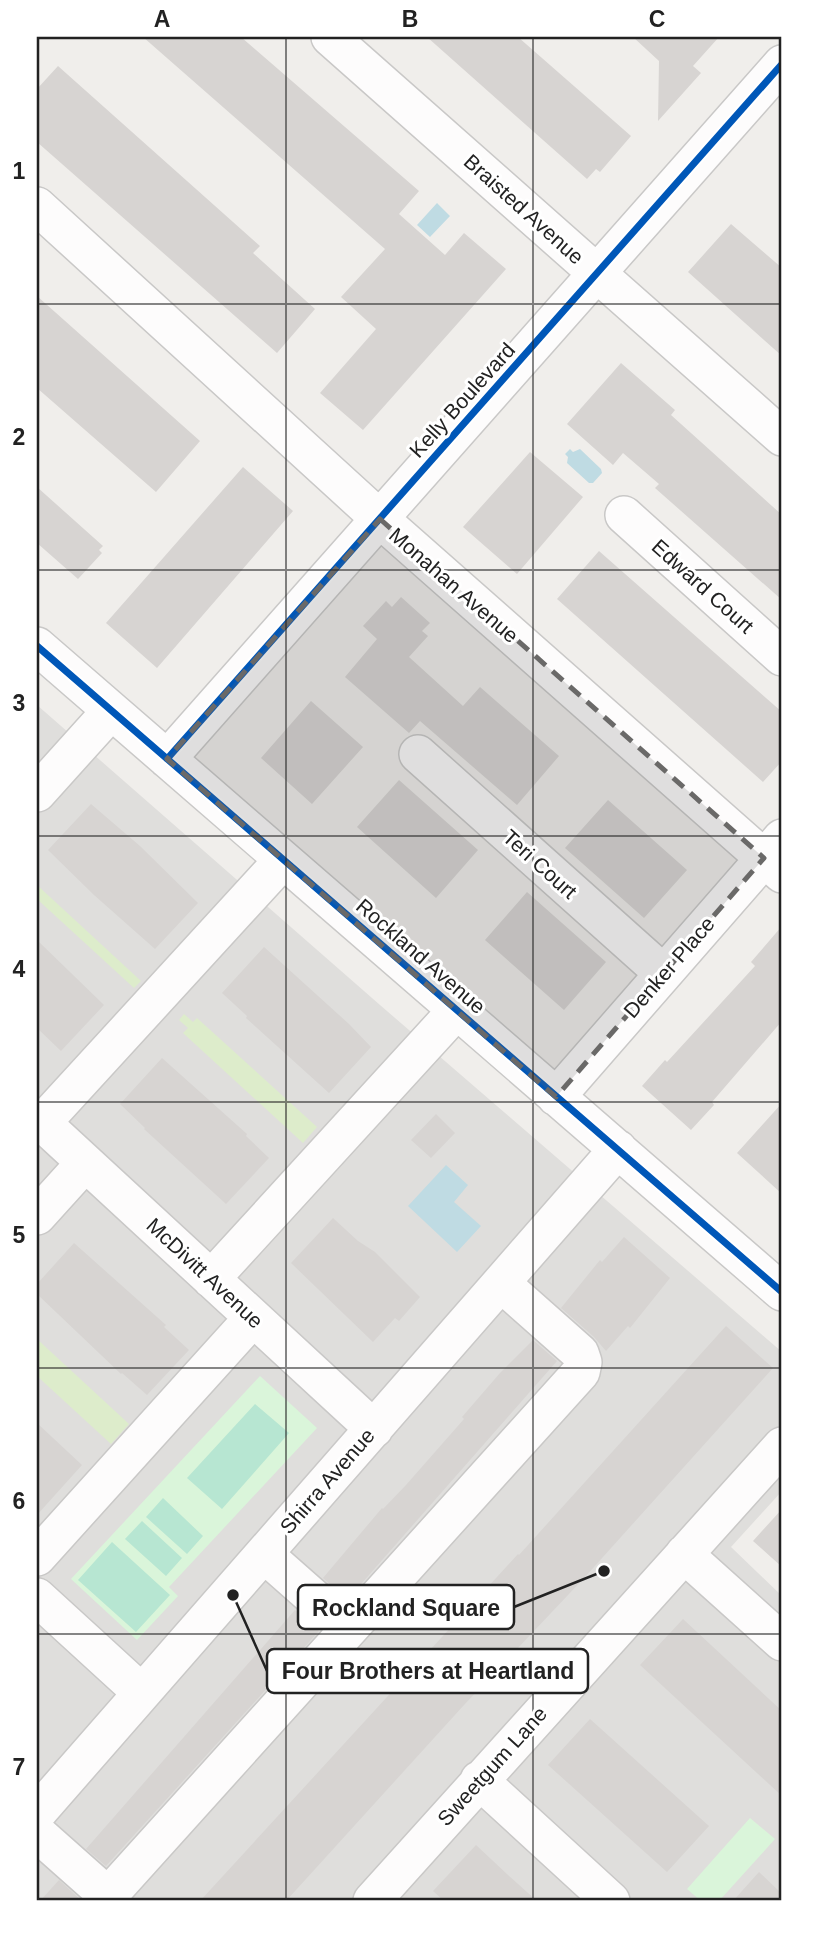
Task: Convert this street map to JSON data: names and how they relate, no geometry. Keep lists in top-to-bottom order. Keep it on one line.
{"streets":{"street":["Braisted Avenue","Kelly Boulevard","Monahan Avenue","Edward Court","Teri Court","Rockland Avenue","Denker Place","McDivitt Avenue","Shirra Avenue","Sweetgum Lane"]},"crossings":[["Braisted Avenue","Kelly Boulevard"],["Kelly Boulevard","Monahan Avenue"],["Kelly Boulevard","Rockland Avenue"],["Monahan Avenue","Denker Place"],["Teri Court","Denker Place"],["Rockland Avenue","Denker Place"],["Rockland Avenue","Shirra Avenue"],["McDivitt Avenue","Shirra Avenue"]],"places":["Rockland Square","Four Brothers at Heartland"],"grid":{"columns":["A","B","C"],"rows":["1","2","3","4","5","6","7"]}}
